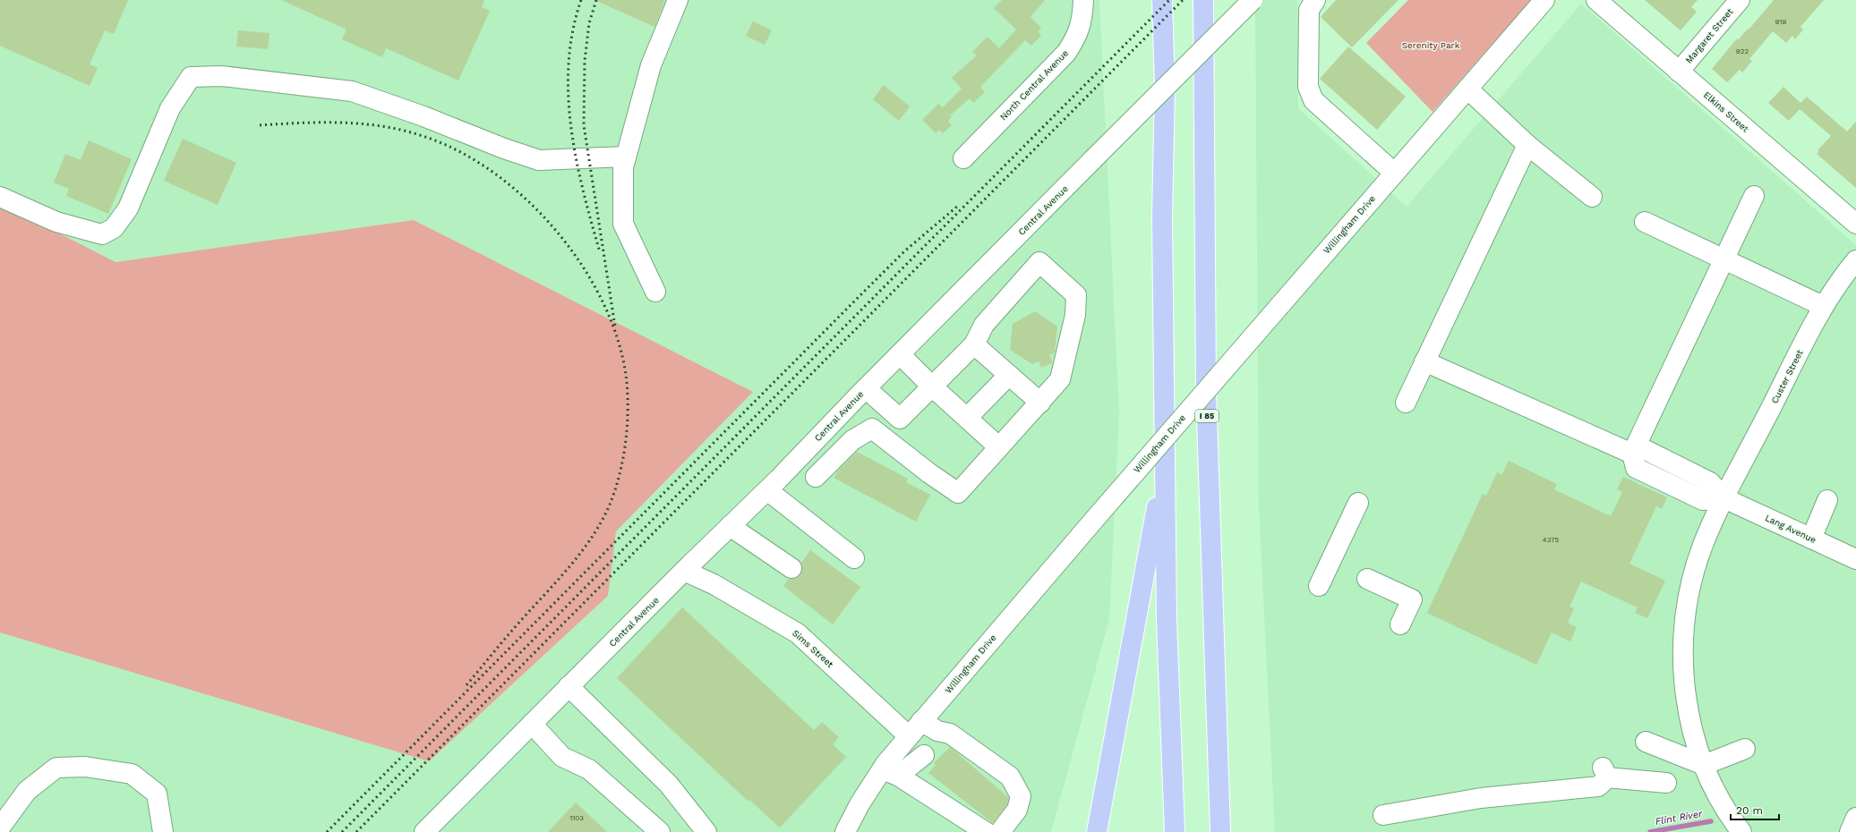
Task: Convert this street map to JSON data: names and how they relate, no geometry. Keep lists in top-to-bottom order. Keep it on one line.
{"streets":{"highway":["I 85"],"street":["Margaret Street","North Central Avenue","Elkins Street","Central Avenue","Willingham Drive","Custer Street","Lang Avenue","Sims Street"]},"crossings":[["Margaret Street","Elkins Street"],["Central Avenue","Sims Street"],["Willingham Drive","Sims Street"],["Custer Street","Lang Avenue"]],"water":["Flint River"],"parks":["Serenity Park"],"house_numbers":["918","922","4375","1103"],"scale_bar":"20 m"}
